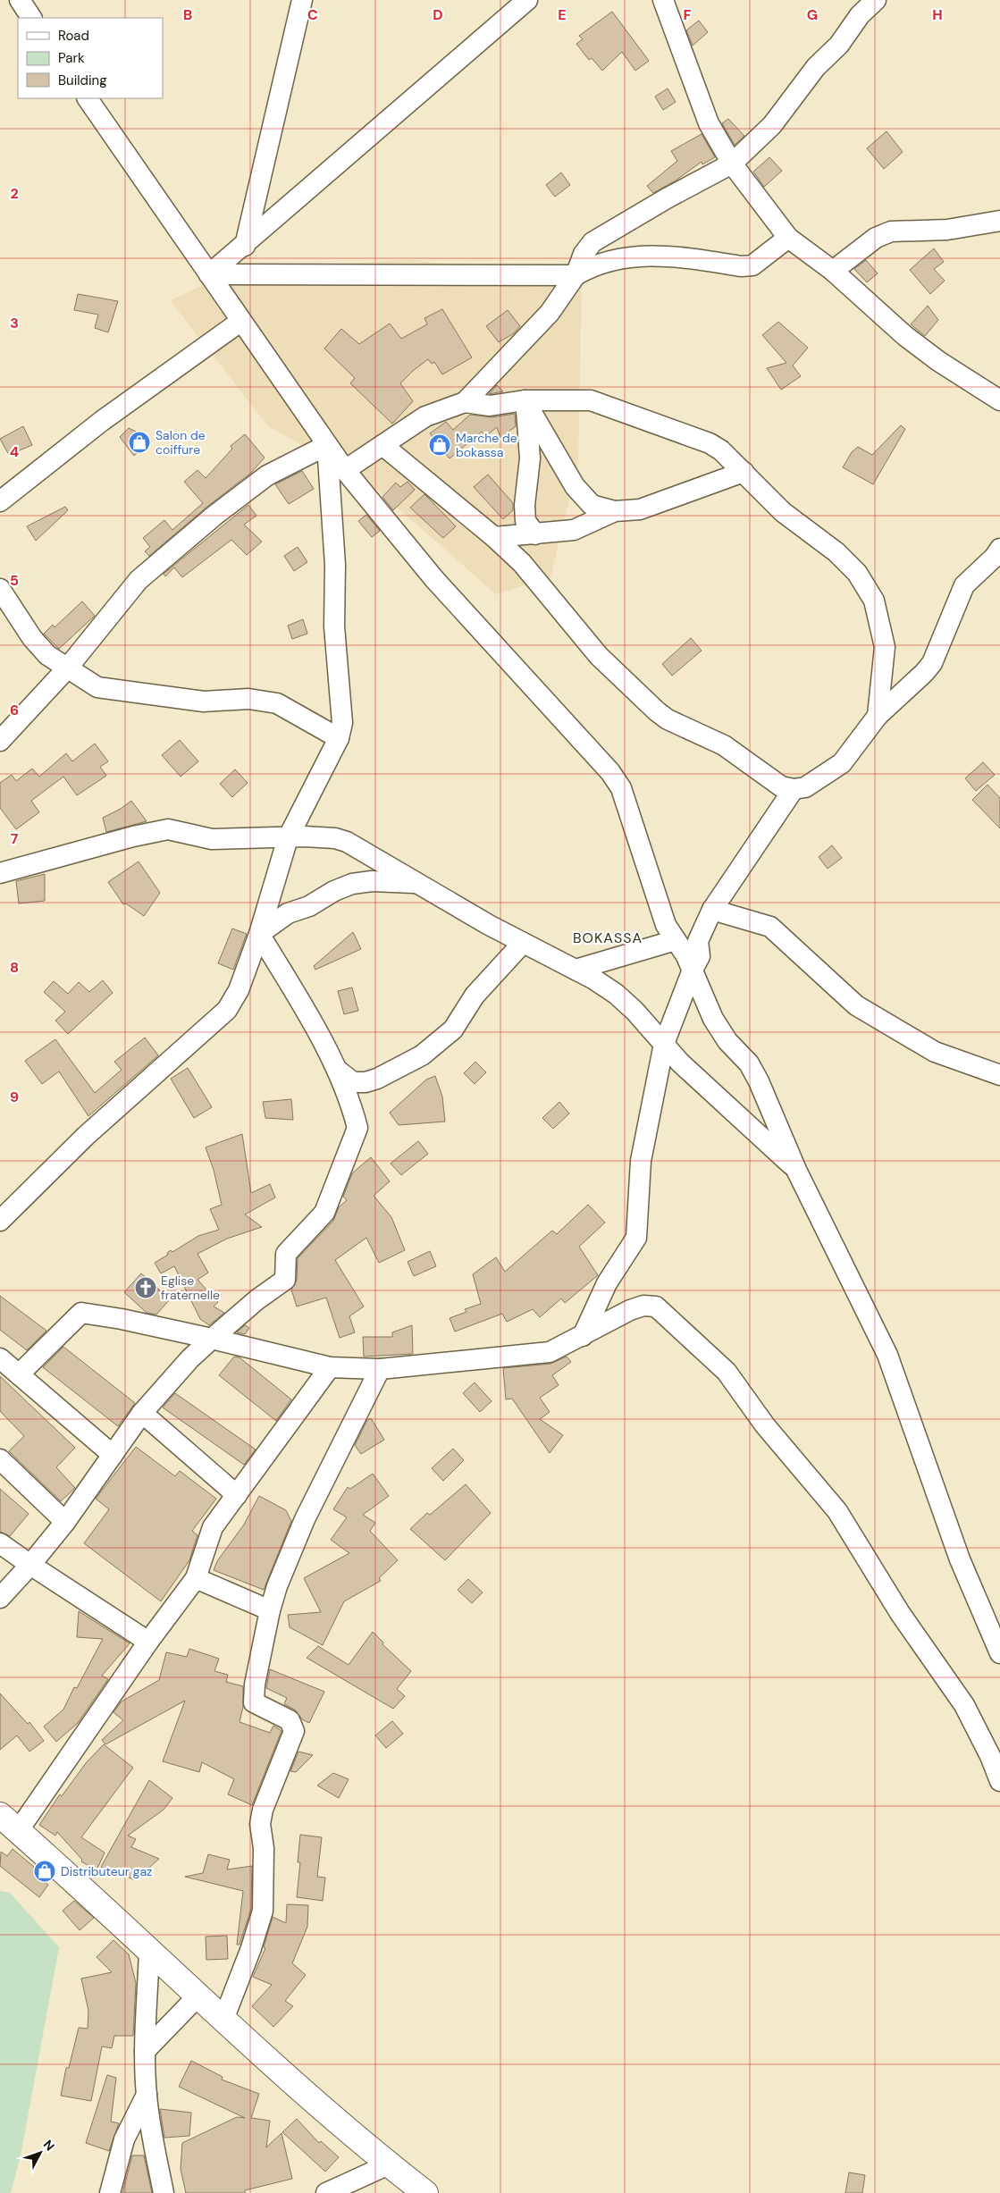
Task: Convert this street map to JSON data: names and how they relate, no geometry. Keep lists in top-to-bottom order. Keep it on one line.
{"districts":["BOKASSA"],"places":{"shop":["Salon de coiffure","Marche de bokassa","Distributeur gaz"],"church":["Eglise fraternelle"]},"legend":["Road","Park","Building"],"north":"top right","grid":{"columns":["B","C","D","E","F","G","H"],"rows":["2","3","4","5","6","7","8","9"]}}
